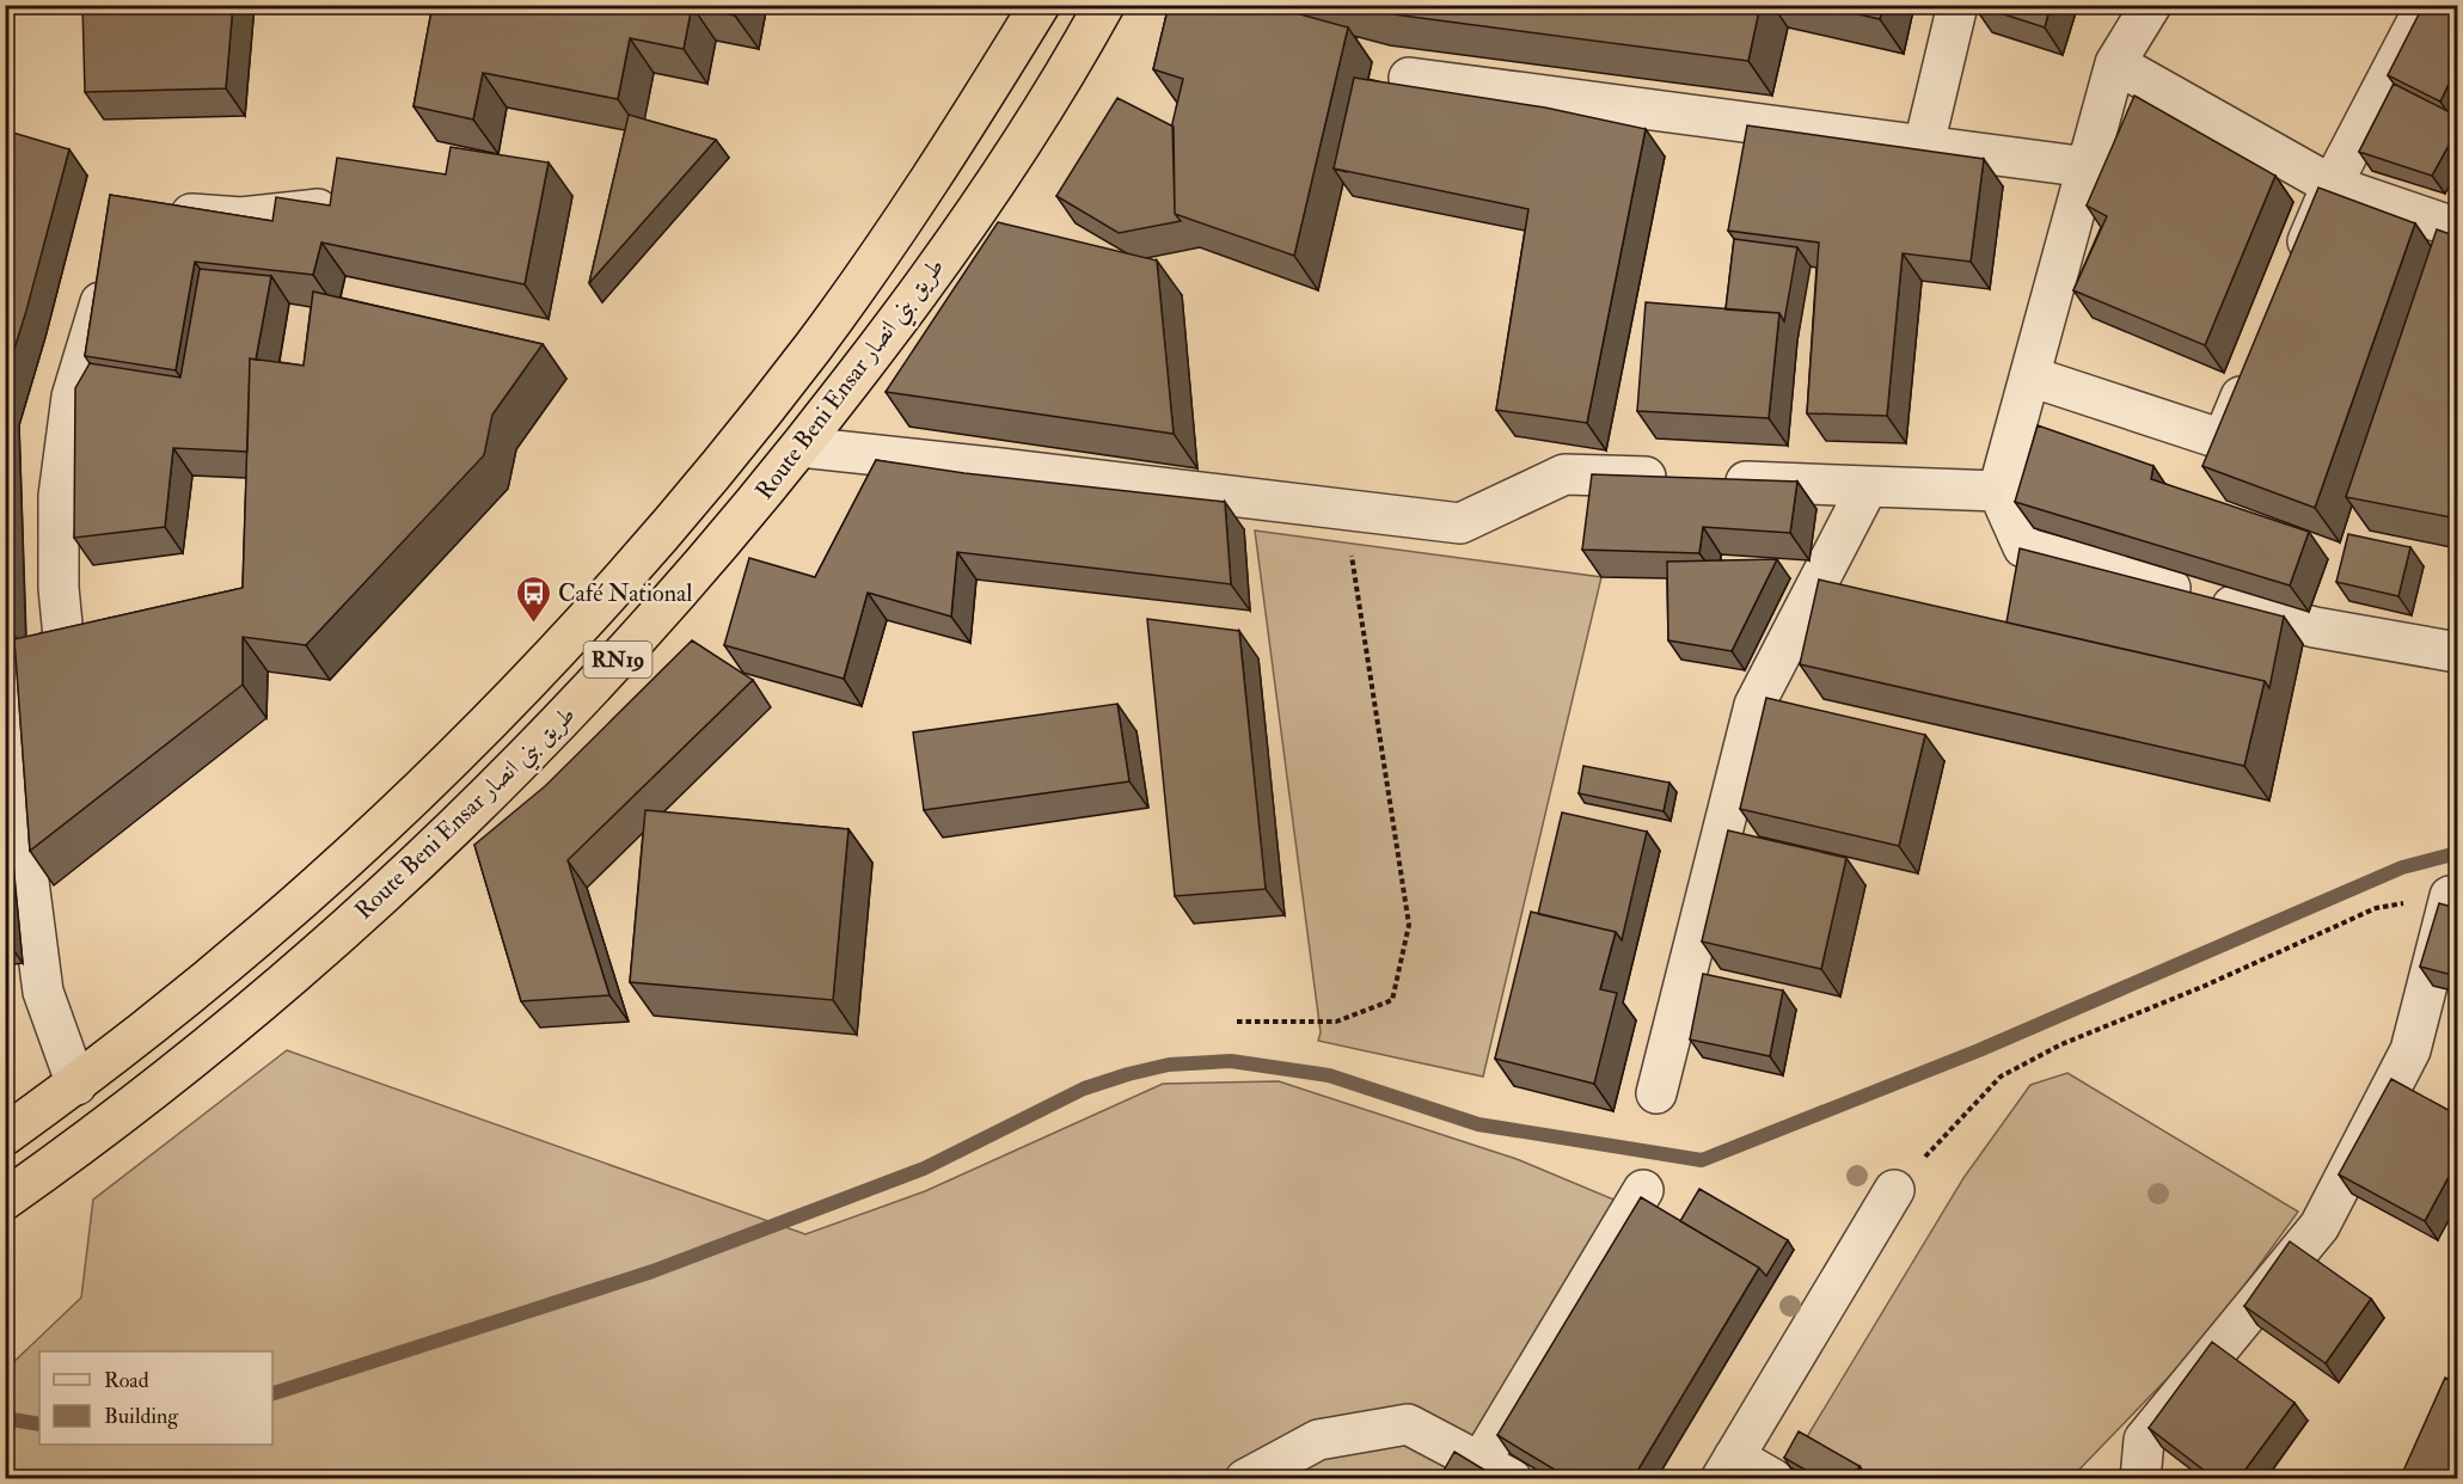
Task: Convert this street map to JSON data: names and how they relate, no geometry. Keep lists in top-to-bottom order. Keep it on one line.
{"streets":{"highway":["Route Beni Ensar طريق بني انصار","RN19"]},"places":{"bus stop":["Café National"]},"legend":["Road","Building"]}
